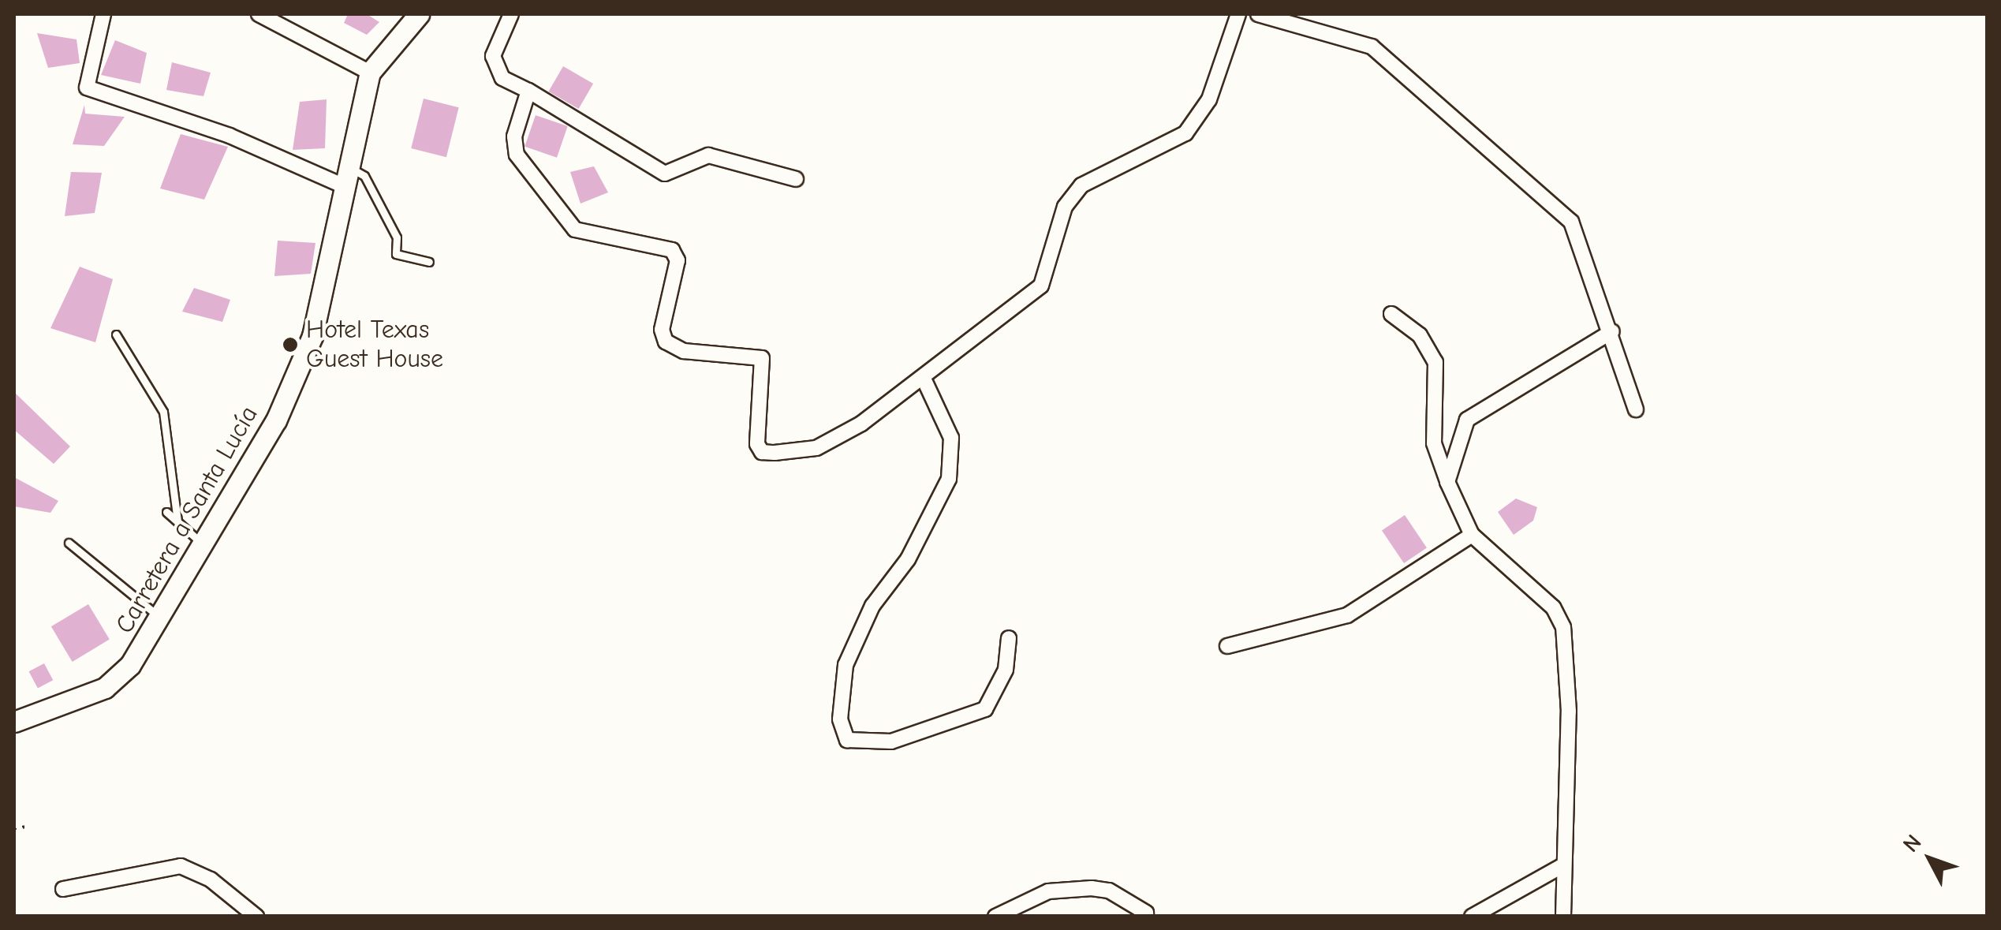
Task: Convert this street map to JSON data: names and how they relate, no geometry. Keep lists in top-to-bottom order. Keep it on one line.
{"streets":{"main road":["Carretera a Santa Lucía"]},"places":["Hotel Texas Guest House"],"north":"top left"}
